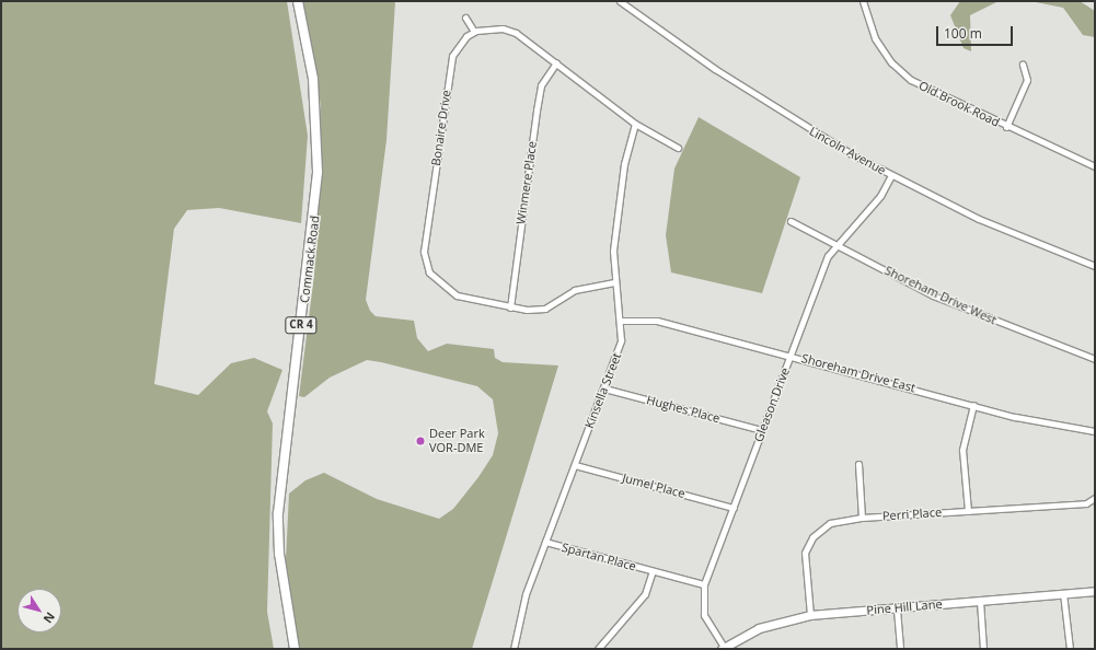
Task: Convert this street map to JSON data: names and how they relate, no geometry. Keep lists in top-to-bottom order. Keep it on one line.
{"streets":{"main road":["Commack Road","CR 4"],"street":["Old Brook Road","Bonaire Drive","Lincoln Avenue","Winmere Place","Shoreham Drive West","Shoreham Drive East","Kinsella Street","Gleason Drive","Hughes Place","Jumel Place","Perri Place","Spartan Place","Pine Hill Lane"]},"crossings":[["Bonaire Drive","Winmere Place"],["Bonaire Drive","Kinsella Street"],["Lincoln Avenue","Gleason Drive"],["Shoreham Drive West","Gleason Drive"],["Shoreham Drive East","Kinsella Street"],["Shoreham Drive East","Gleason Drive"],["Kinsella Street","Hughes Place"],["Kinsella Street","Jumel Place"],["Kinsella Street","Spartan Place"],["Gleason Drive","Hughes Place"],["Gleason Drive","Jumel Place"],["Gleason Drive","Spartan Place"],["Gleason Drive","Pine Hill Lane"],["Perri Place","Pine Hill Lane"]],"places":["Deer Park VOR-DME"],"scale_bar":"100 m","north":"bottom right"}
